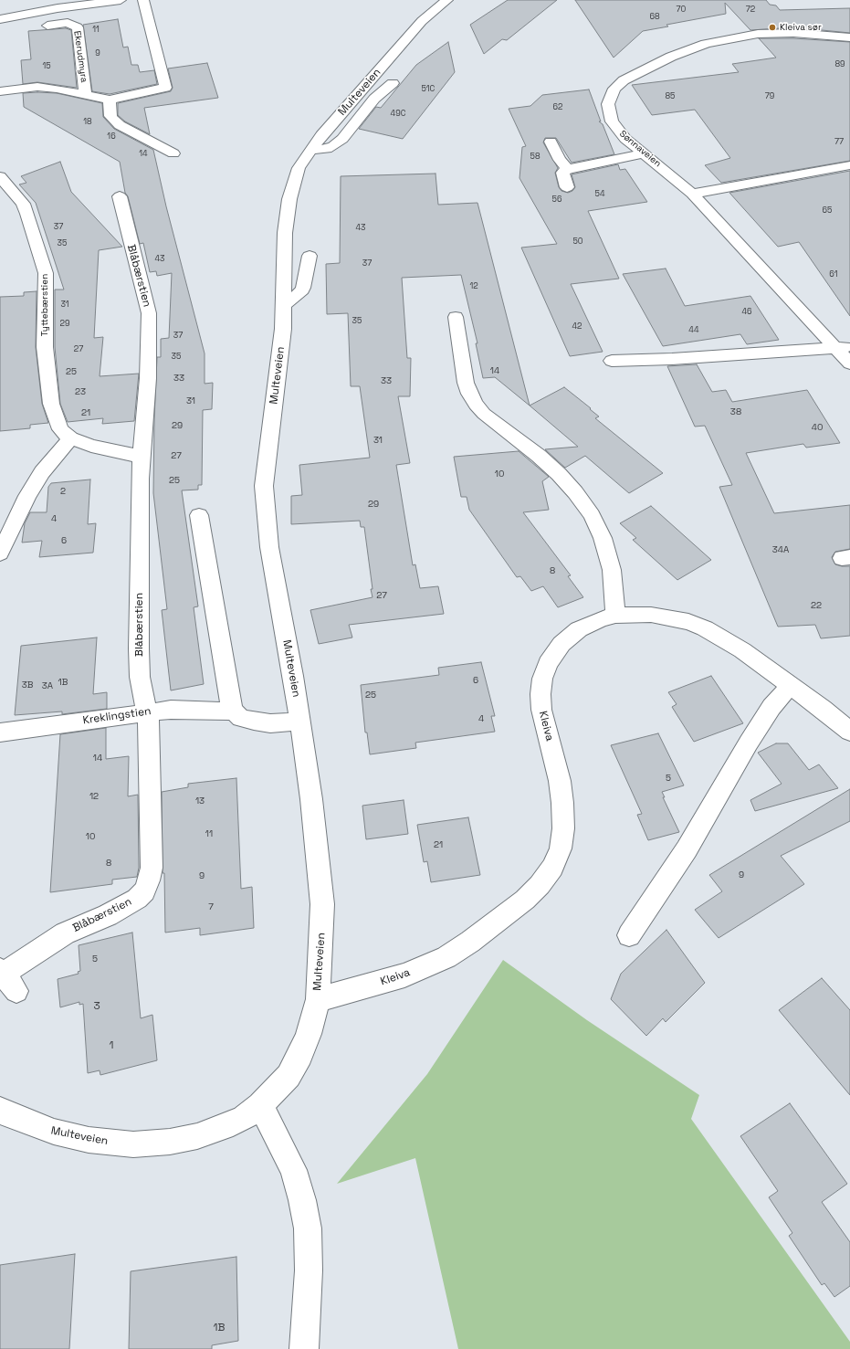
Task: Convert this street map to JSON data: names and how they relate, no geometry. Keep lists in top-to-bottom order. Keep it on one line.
{"streets":{"street":["Ekerudmyra","Multeveien","Sønnaveien","Blåbærstien","Tyttebærstien","Kreklingstien","Kleiva"]},"crossings":[["Multeveien","Kleiva"],["Blåbærstien","Kreklingstien"]],"places":["Kleiva sør"],"house_numbers":["70","72","68","11","9","89","15","51C","85","79","62","49C","18","16","77","14","58","54","56","65","37","43","50","35","43","37","61","12","31","46","35","29","42","44","37","27","35","14","25","33","33","23","31","38","21","29","40","31","27","10","25","2","29","4","6","34A","8","27","22","6","1B","3B","3A","25","4","14","5","12","13","11","10","21","8","9","9","7","5","3","1","1B"]}
